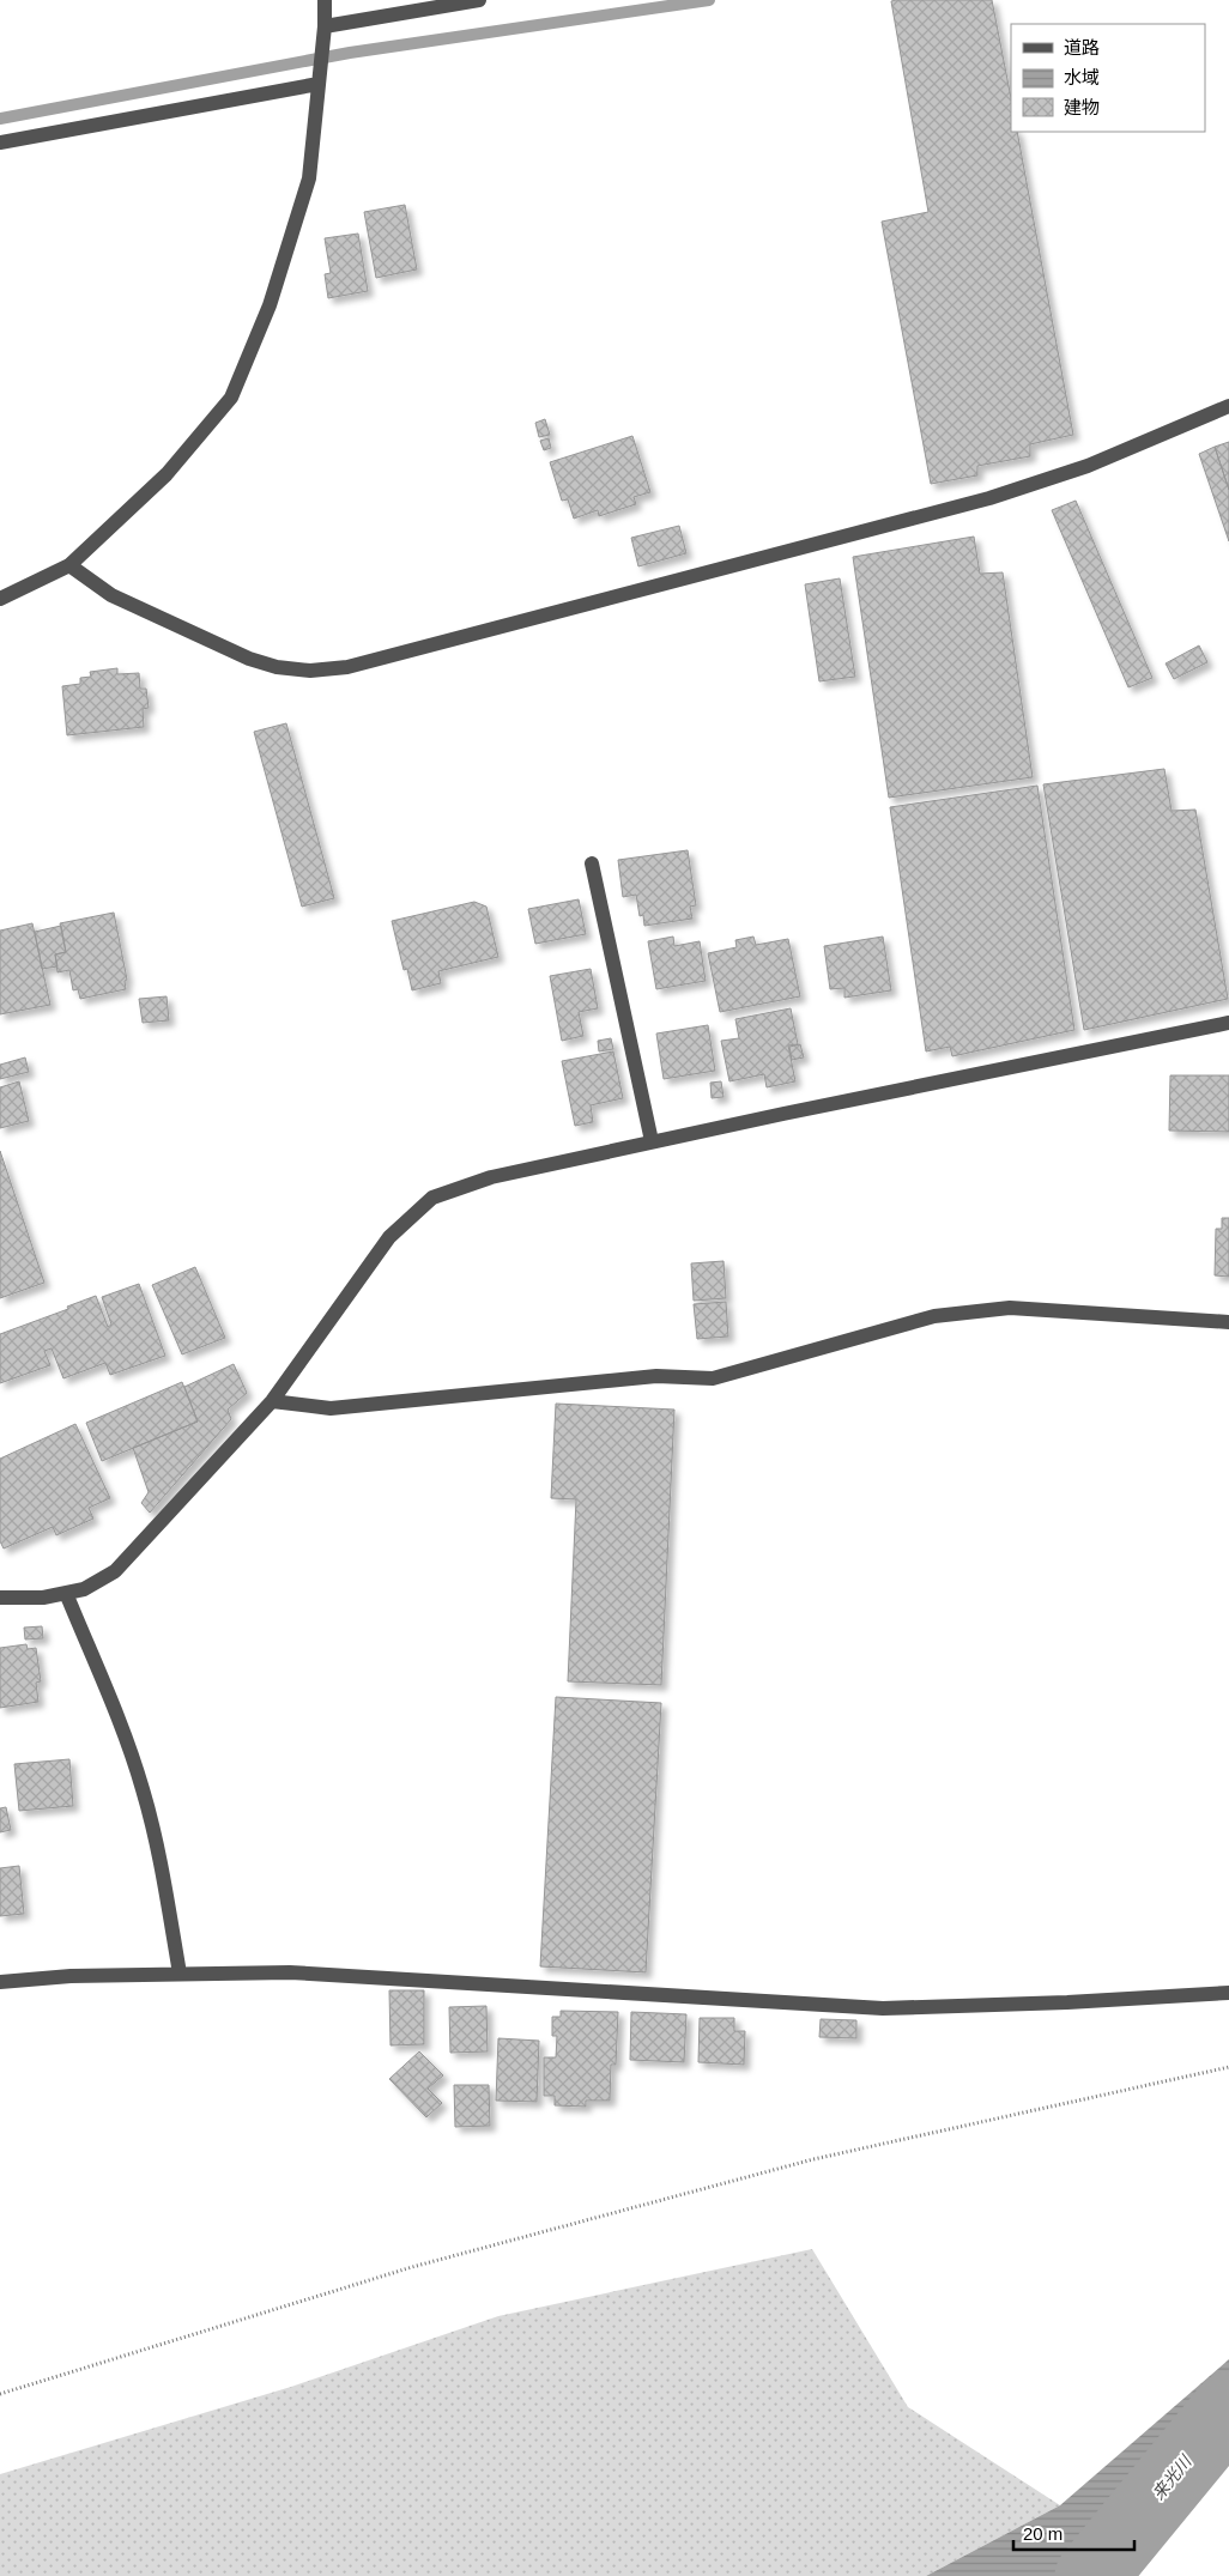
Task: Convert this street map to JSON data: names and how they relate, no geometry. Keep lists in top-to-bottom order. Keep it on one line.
{"water":["来光川"],"legend":["道路","水域","建物"],"scale_bar":"20 m"}
